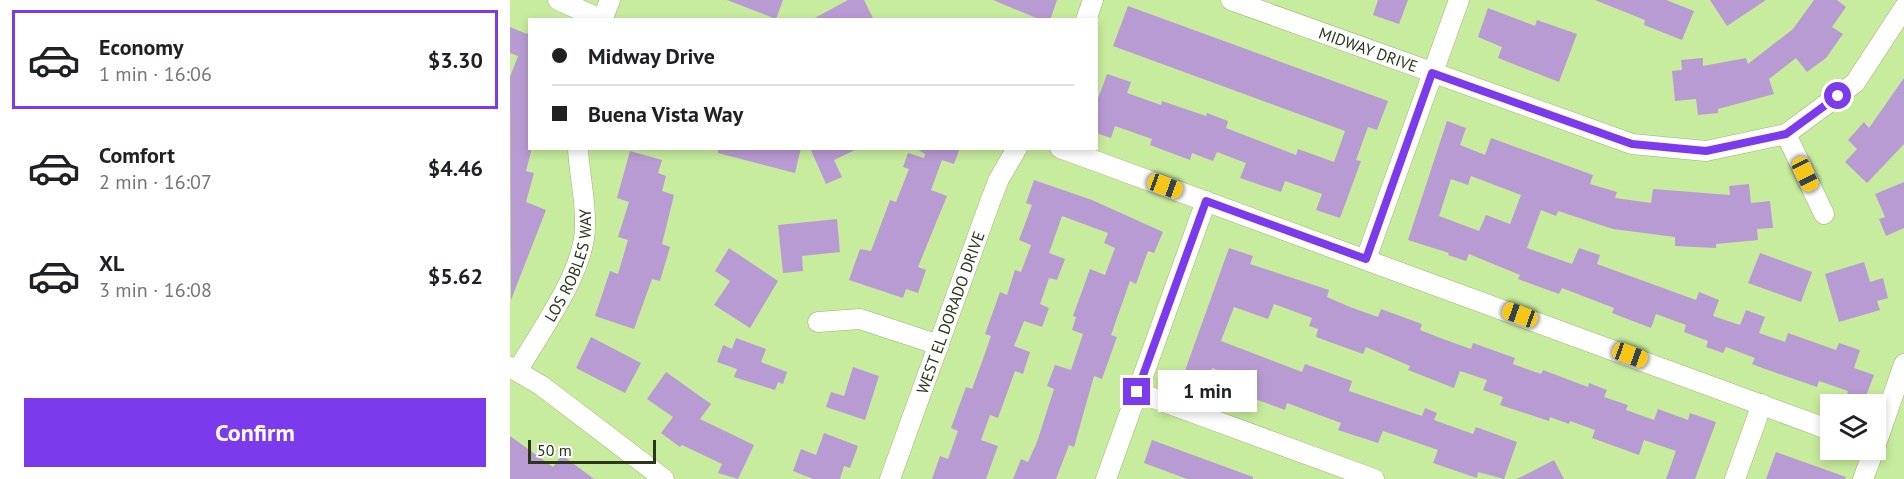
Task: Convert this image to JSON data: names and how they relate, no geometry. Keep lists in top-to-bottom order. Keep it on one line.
{"streets":{"street":["MIDWAY DRIVE","LOS ROBLES WAY","WEST EL DORADO DRIVE"]},"scale_bar":"50 m","page":{"list":[{"name":"Economy","note":"1 min · 16:06","value":"$3.30"},{"name":"Comfort","note":"2 min · 16:07","value":"$4.46"},{"name":"XL","note":"3 min · 16:08","value":"$5.62"}],"banner":["Midway Drive","Buena Vista Way"],"bubble":"1 min","buttons":"Confirm","scale":"50 m"}}
